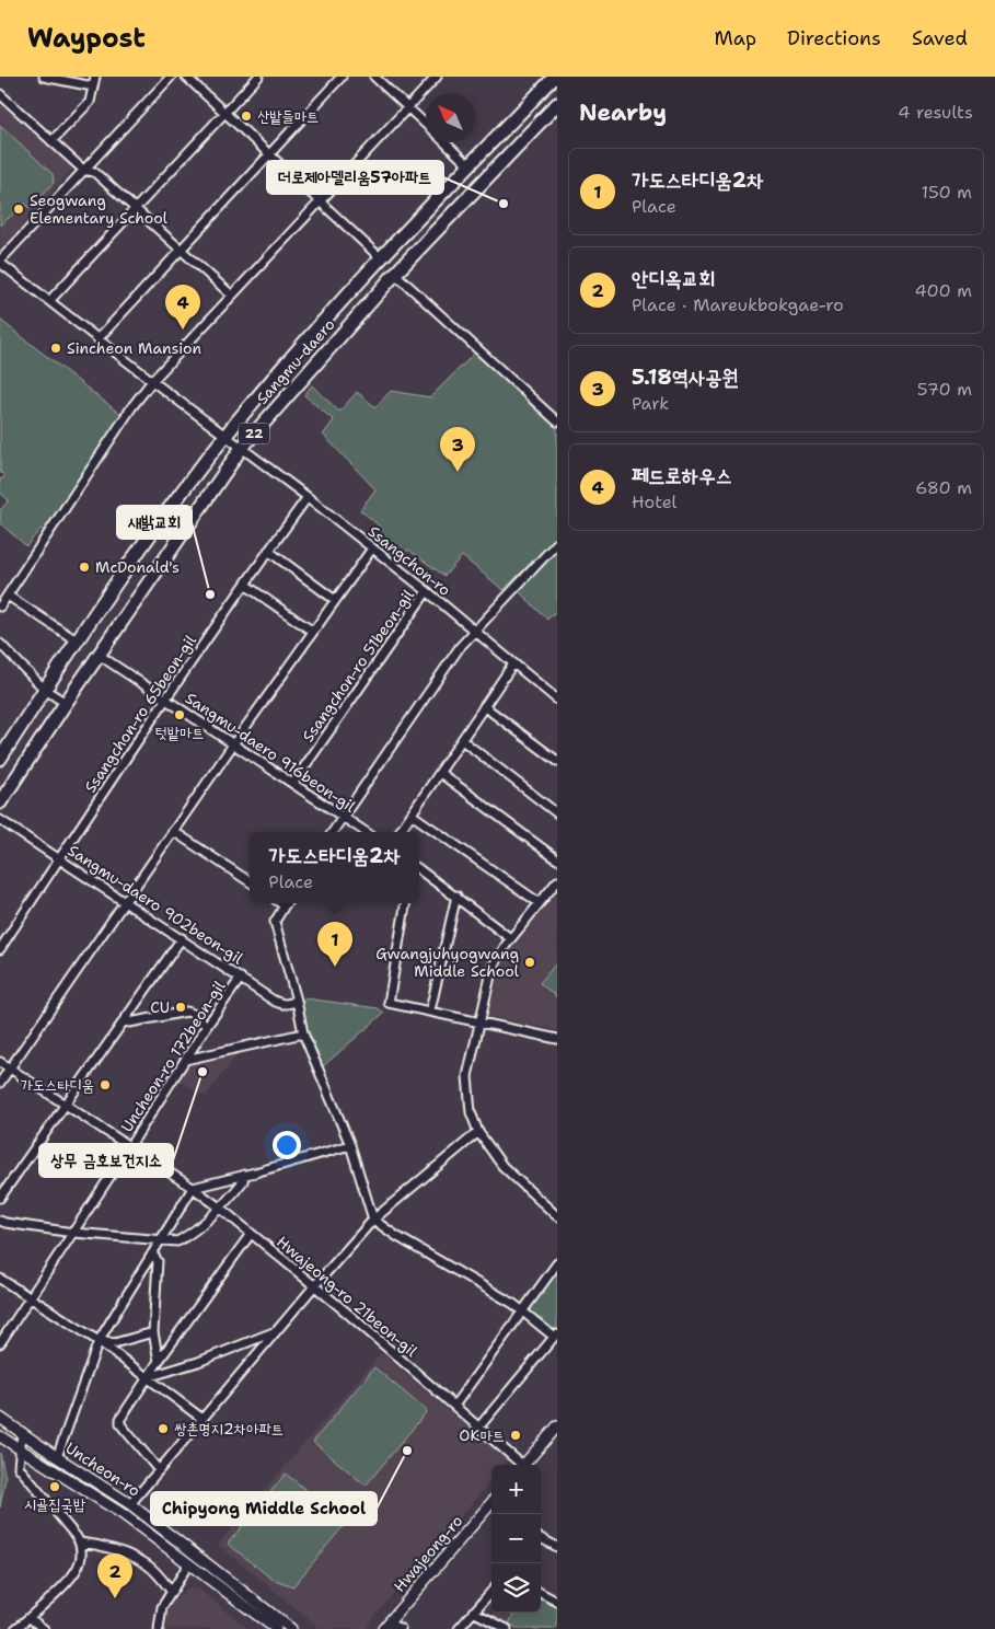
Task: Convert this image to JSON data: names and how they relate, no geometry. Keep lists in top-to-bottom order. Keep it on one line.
{"streets":{"main road":["Sangmu-daero","22"],"street":["Ssangchon-ro","Ssangchon-ro 51beon-gil","Ssangchon-ro 65beon-gil","Sangmu-daero 916beon-gil","Sangmu-daero 902beon-gil","Uncheon-ro 172beon-gil","Hwajeong-ro 21beon-gil","Uncheon-ro","Hwajeong-ro"]},"crossings":[["Sangmu-daero","Ssangchon-ro"],["Sangmu-daero","Sangmu-daero 916beon-gil"],["Ssangchon-ro","Ssangchon-ro 51beon-gil"],["Ssangchon-ro","Ssangchon-ro 65beon-gil"],["Ssangchon-ro 51beon-gil","Sangmu-daero 916beon-gil"],["Ssangchon-ro 65beon-gil","Sangmu-daero 916beon-gil"],["Ssangchon-ro 65beon-gil","Sangmu-daero 902beon-gil"],["Sangmu-daero 902beon-gil","Uncheon-ro 172beon-gil"],["Uncheon-ro 172beon-gil","Hwajeong-ro 21beon-gil"]],"places":["산밭들마트","더로제아델리움57아파트","Seogwang Elementary School","Sincheon Mansion","McDonald's","새밝교회","텃밭마트","Gwangjuhyogwang Middle School","CU","상무 금호보건지소","가도스타디움","쌍촌명지2차아파트","OK마트","Chipyong Middle School","시골집국밥"],"north":"top left","page":{"header":"Waypost","nav":["Map","Directions","Saved"],"heading":["Nearby","4 results"],"list":[{"mark":"1","name":"가도스타디움2차","note":"Place","value":"150 m"},{"mark":"2","name":"안디옥교회","note":"Place · Mareukbokgae-ro","value":"400 m"},{"mark":"3","name":"5.18역사공원","note":"Park","value":"570 m"},{"mark":"4","name":"페드로하우스","note":"Hotel","value":"680 m"}],"pins":["4","3","1","2"],"popup":["가도스타디움2차","Place"],"map_buttons":["+","−"]}}
